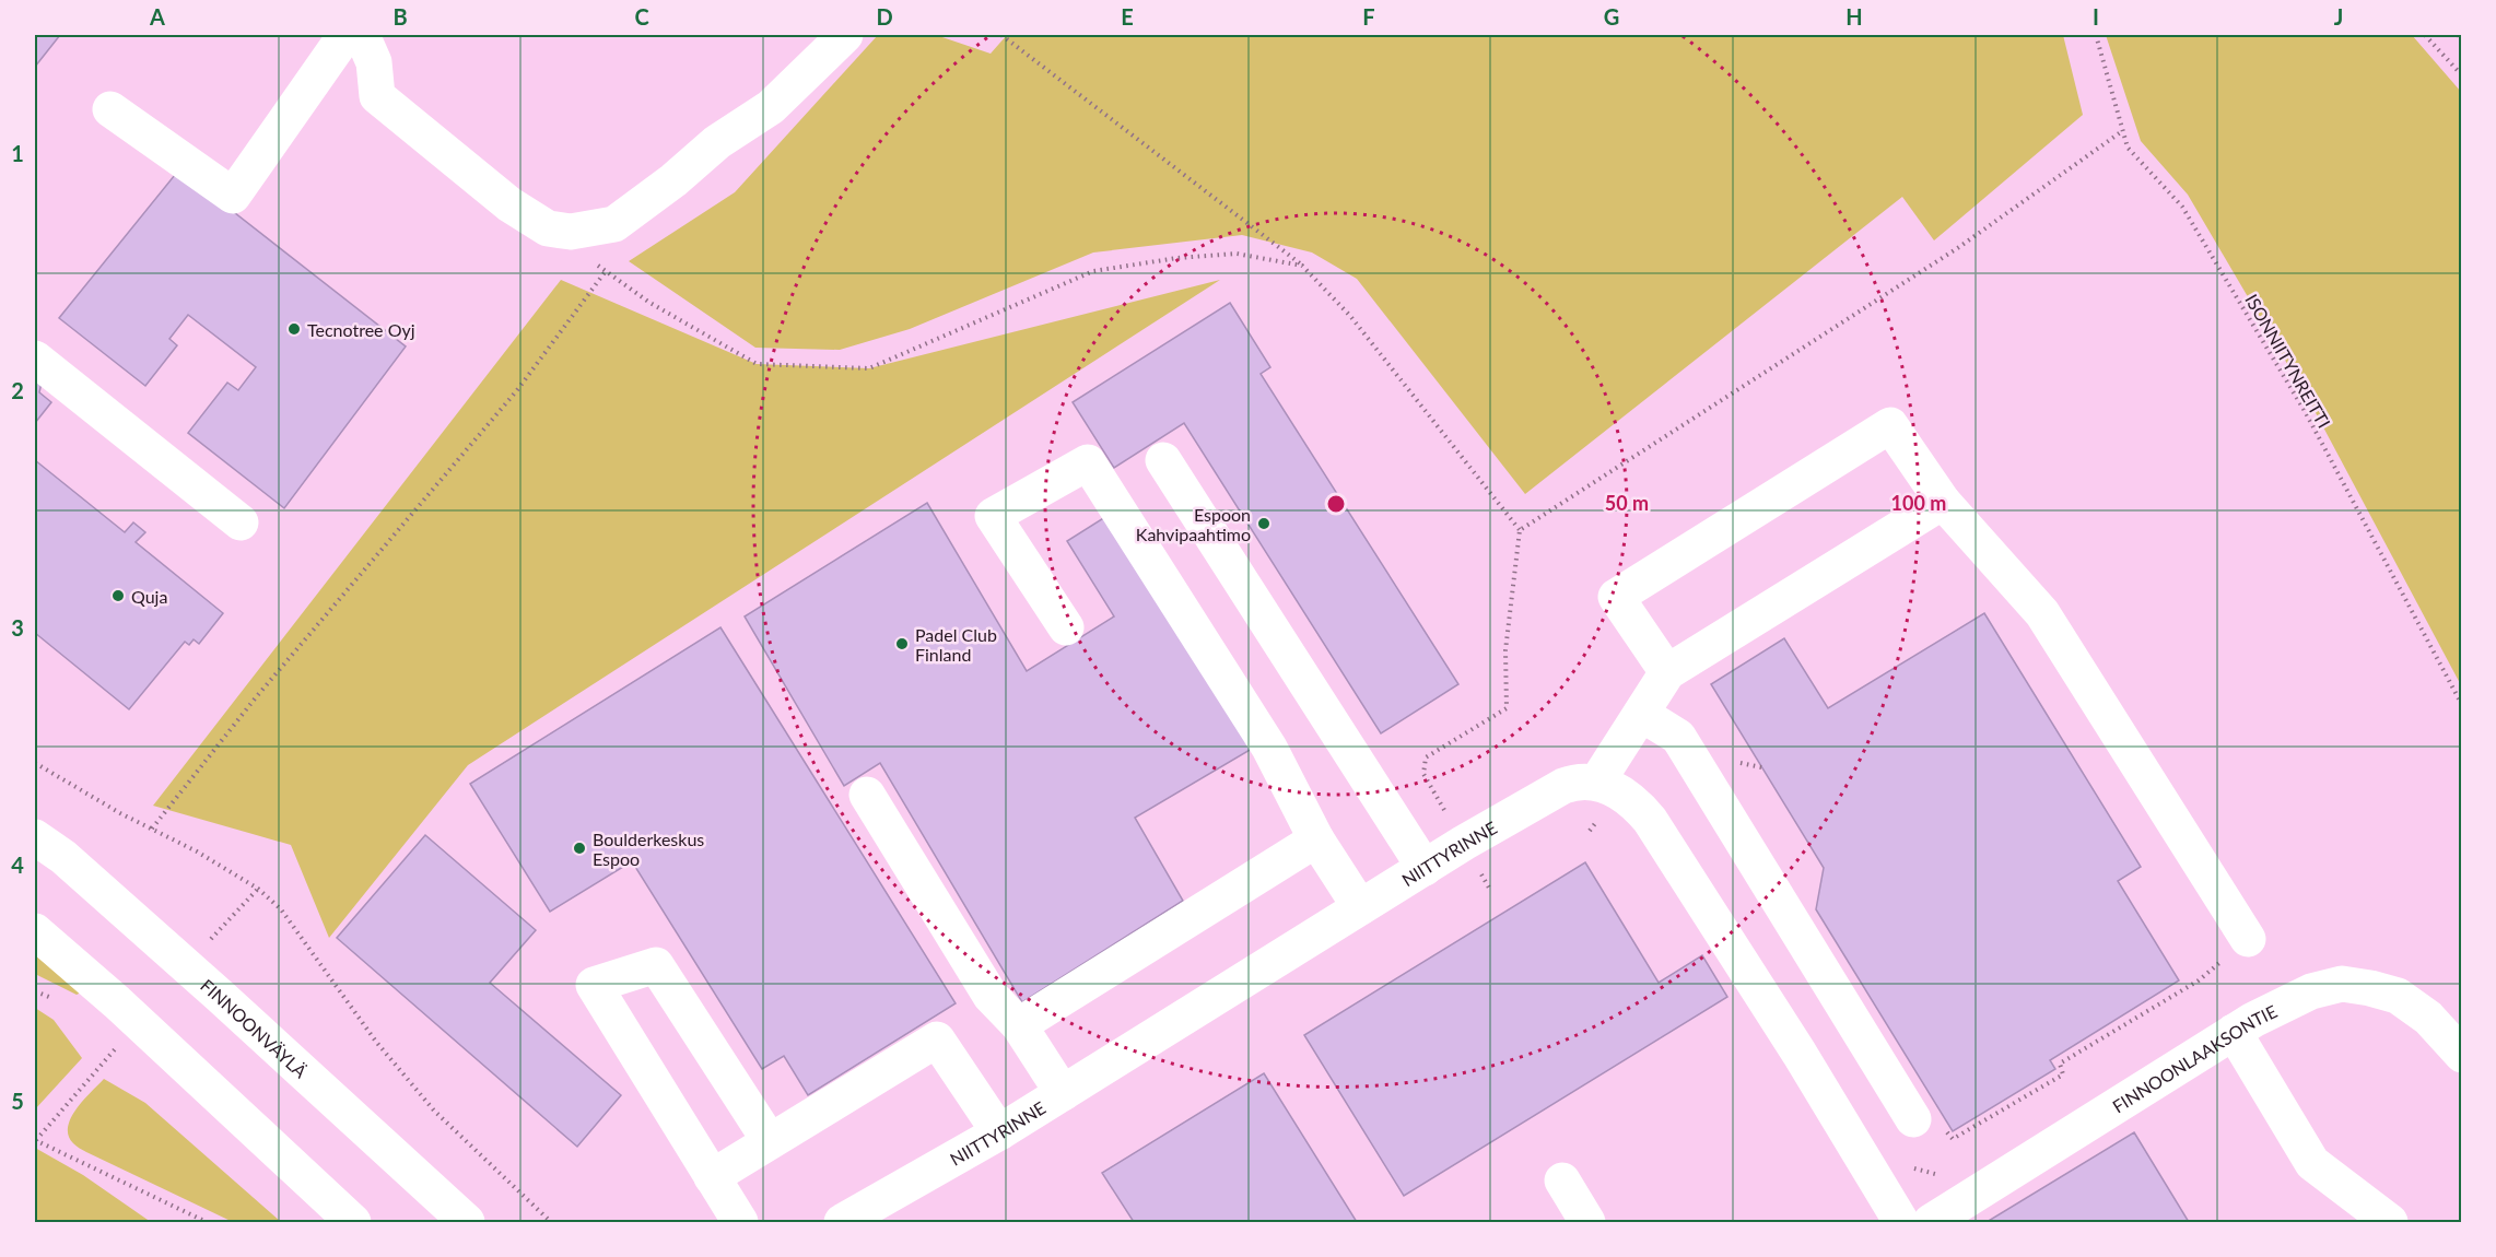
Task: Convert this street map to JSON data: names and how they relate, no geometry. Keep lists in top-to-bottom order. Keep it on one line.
{"streets":{"street":["NIITTYRINNE","FINNOONVÄYLÄ","FINNOONLAAKSONTIE"],"path":["ISONNIITYNREITTI"]},"places":["Tecnotree Oyj","Espoon Kahvipaahtimo","Quja","Padel Club Finland","Boulderkeskus Espoo"],"grid":{"columns":["A","B","C","D","E","F","G","H","I","J"],"rows":["1","2","3","4","5"]},"rings":["50 m","100 m"]}
